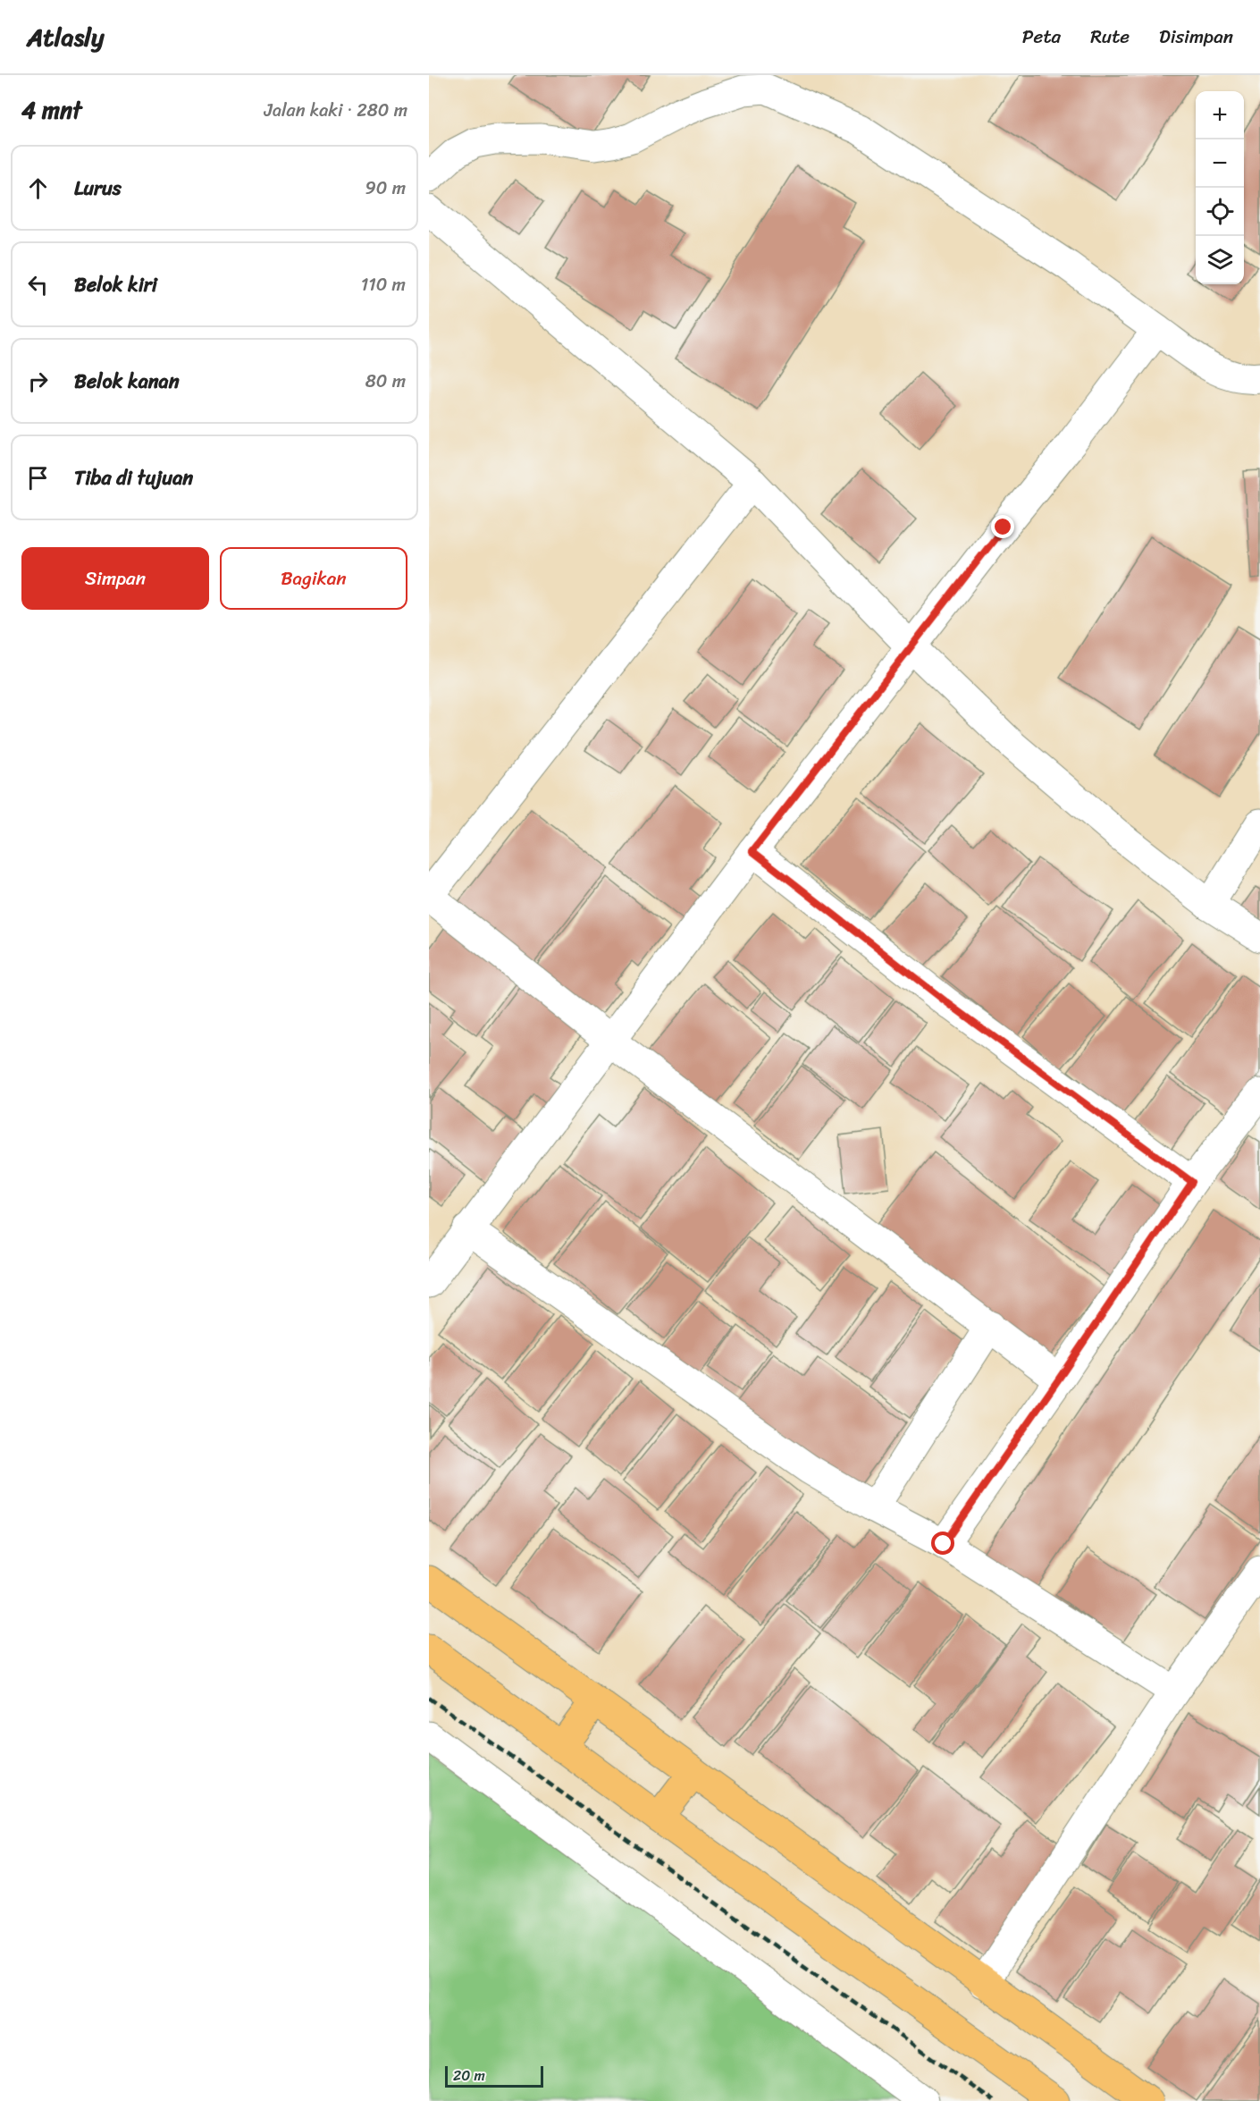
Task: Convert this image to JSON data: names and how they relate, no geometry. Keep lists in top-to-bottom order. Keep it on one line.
{"scale_bar":"20 m","page":{"header":"Atlasly","nav":["Peta","Rute","Disimpan"],"heading":["4 mnt","Jalan kaki · 280 m"],"map_buttons":["+","−"],"list":[["Lurus","90 m"],["Belok kiri","110 m"],["Belok kanan","80 m"],"Tiba di tujuan"],"buttons":["Simpan","Bagikan"],"scale":"20 m"}}
